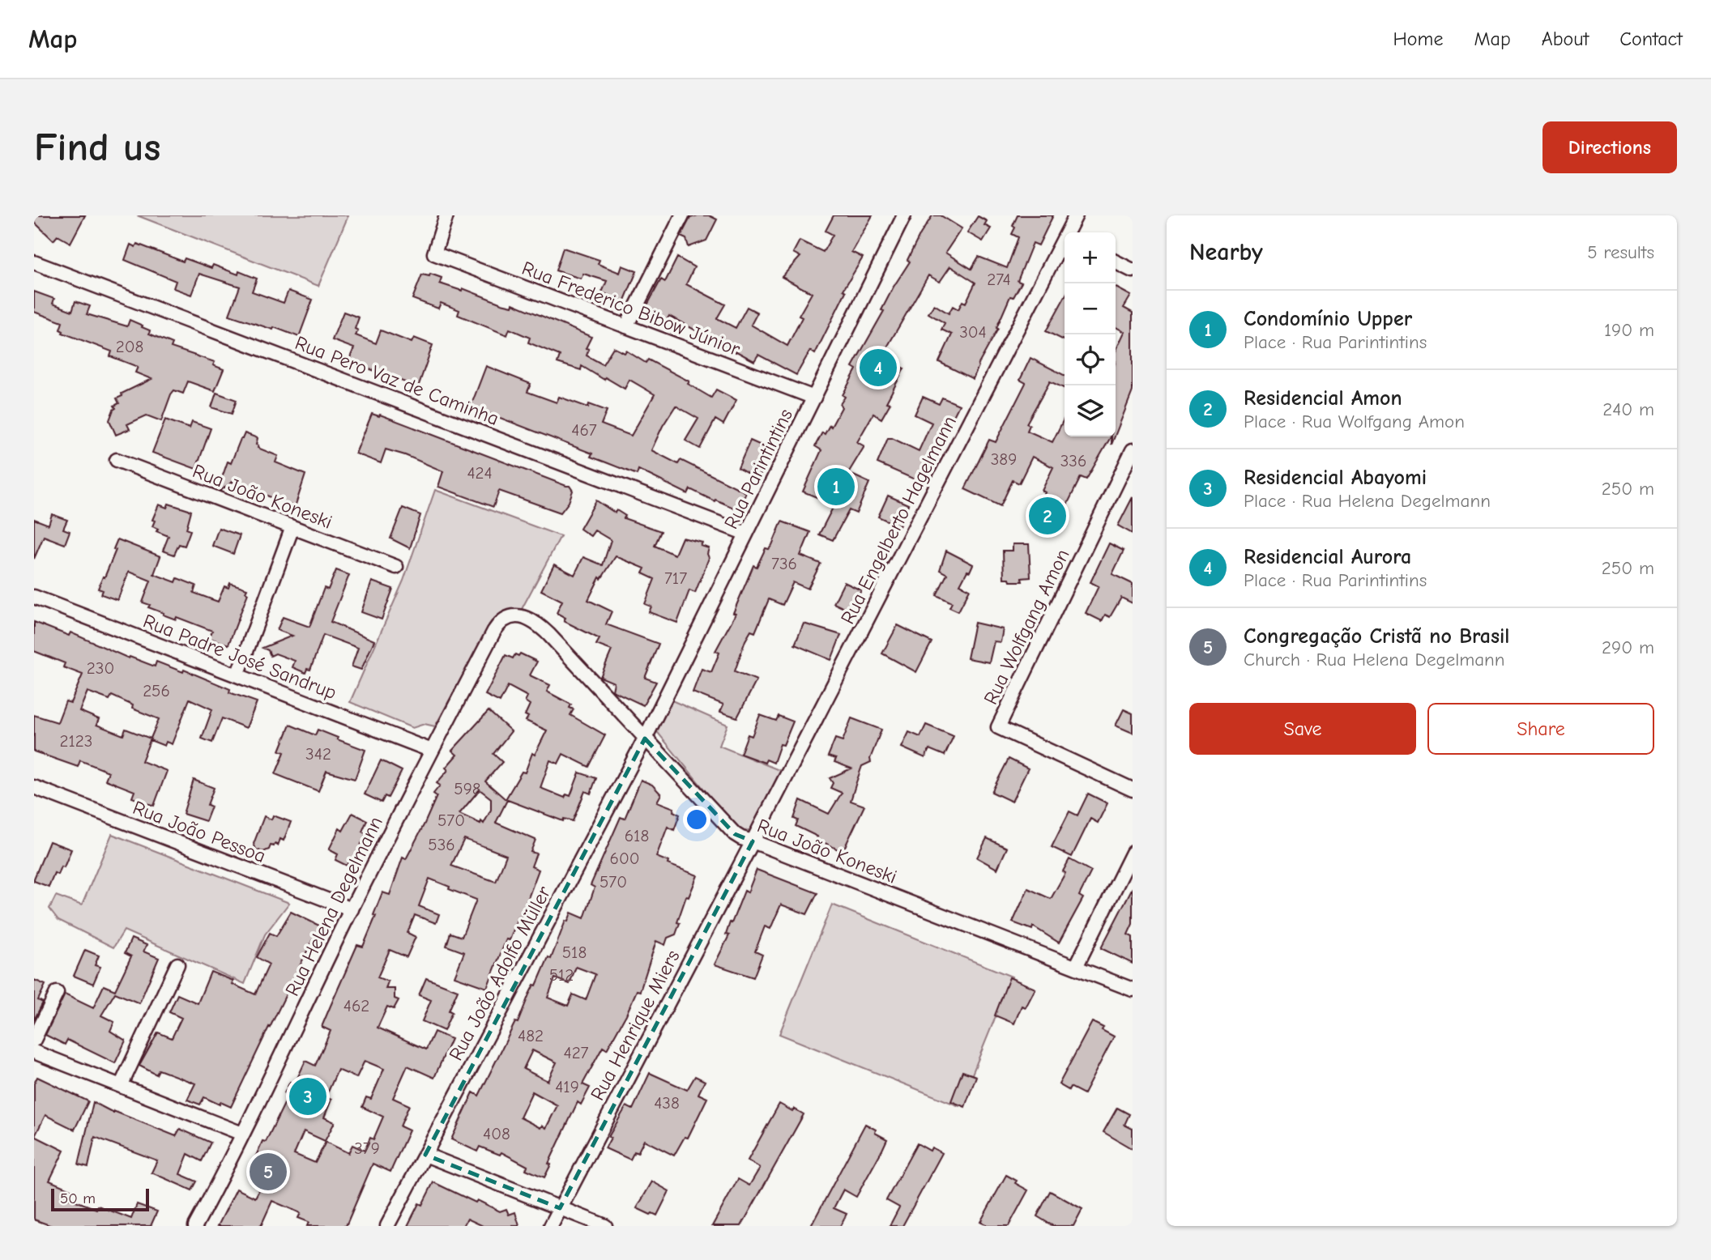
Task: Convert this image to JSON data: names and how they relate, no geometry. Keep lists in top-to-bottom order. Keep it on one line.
{"streets":{"street":["Rua Frederico Bibow Júnior","Rua Pero Vaz de Caminha","Rua Parintintins","Rua João Koneski","Rua Engelberto Hagelmann","Rua Wolfgang Amon","Rua Padre José Sandrup","Rua João Pessoa","Rua Helena Degelmann","Rua João Adolfo Müller","Rua Henrique Miers"]},"crossings":[["Rua Frederico Bibow Júnior","Rua Parintintins"],["Rua Pero Vaz de Caminha","Rua Parintintins"],["Rua Parintintins","Rua João Koneski"],["Rua Parintintins","Rua João Adolfo Müller"],["Rua João Koneski","Rua Engelberto Hagelmann"],["Rua João Koneski","Rua Helena Degelmann"],["Rua João Koneski","Rua João Adolfo Müller"],["Rua João Koneski","Rua Henrique Miers"],["Rua Engelberto Hagelmann","Rua Henrique Miers"],["Rua Padre José Sandrup","Rua Helena Degelmann"],["Rua João Pessoa","Rua Helena Degelmann"]],"house_numbers":["274","304","208","467","389","336","424","736","717","230","256","2123","342","598","570","618","536","600","570","518","512","462","482","427","419","438","408","379"],"scale_bar":"50 m","page":{"header":"Map","nav":["Home","Map","About","Contact"],"buttons":["Directions",["Save","Share"]],"title":"Find us","heading":["Nearby","5 results"],"map_buttons":["+","−"],"list":[{"mark":"1","name":"Condomínio Upper","note":"Place · Rua Parintintins","value":"190 m"},{"mark":"2","name":"Residencial Amon","note":"Place · Rua Wolfgang Amon","value":"240 m"},{"mark":"3","name":"Residencial Abayomi","note":"Place · Rua Helena Degelmann","value":"250 m"},{"mark":"4","name":"Residencial Aurora","note":"Place · Rua Parintintins","value":"250 m"},{"mark":"5","name":"Congregação Cristã no Brasil","note":"Church · Rua Helena Degelmann","value":"290 m"}],"pins":["4","1","2","3","5"],"scale":"50 m"}}
